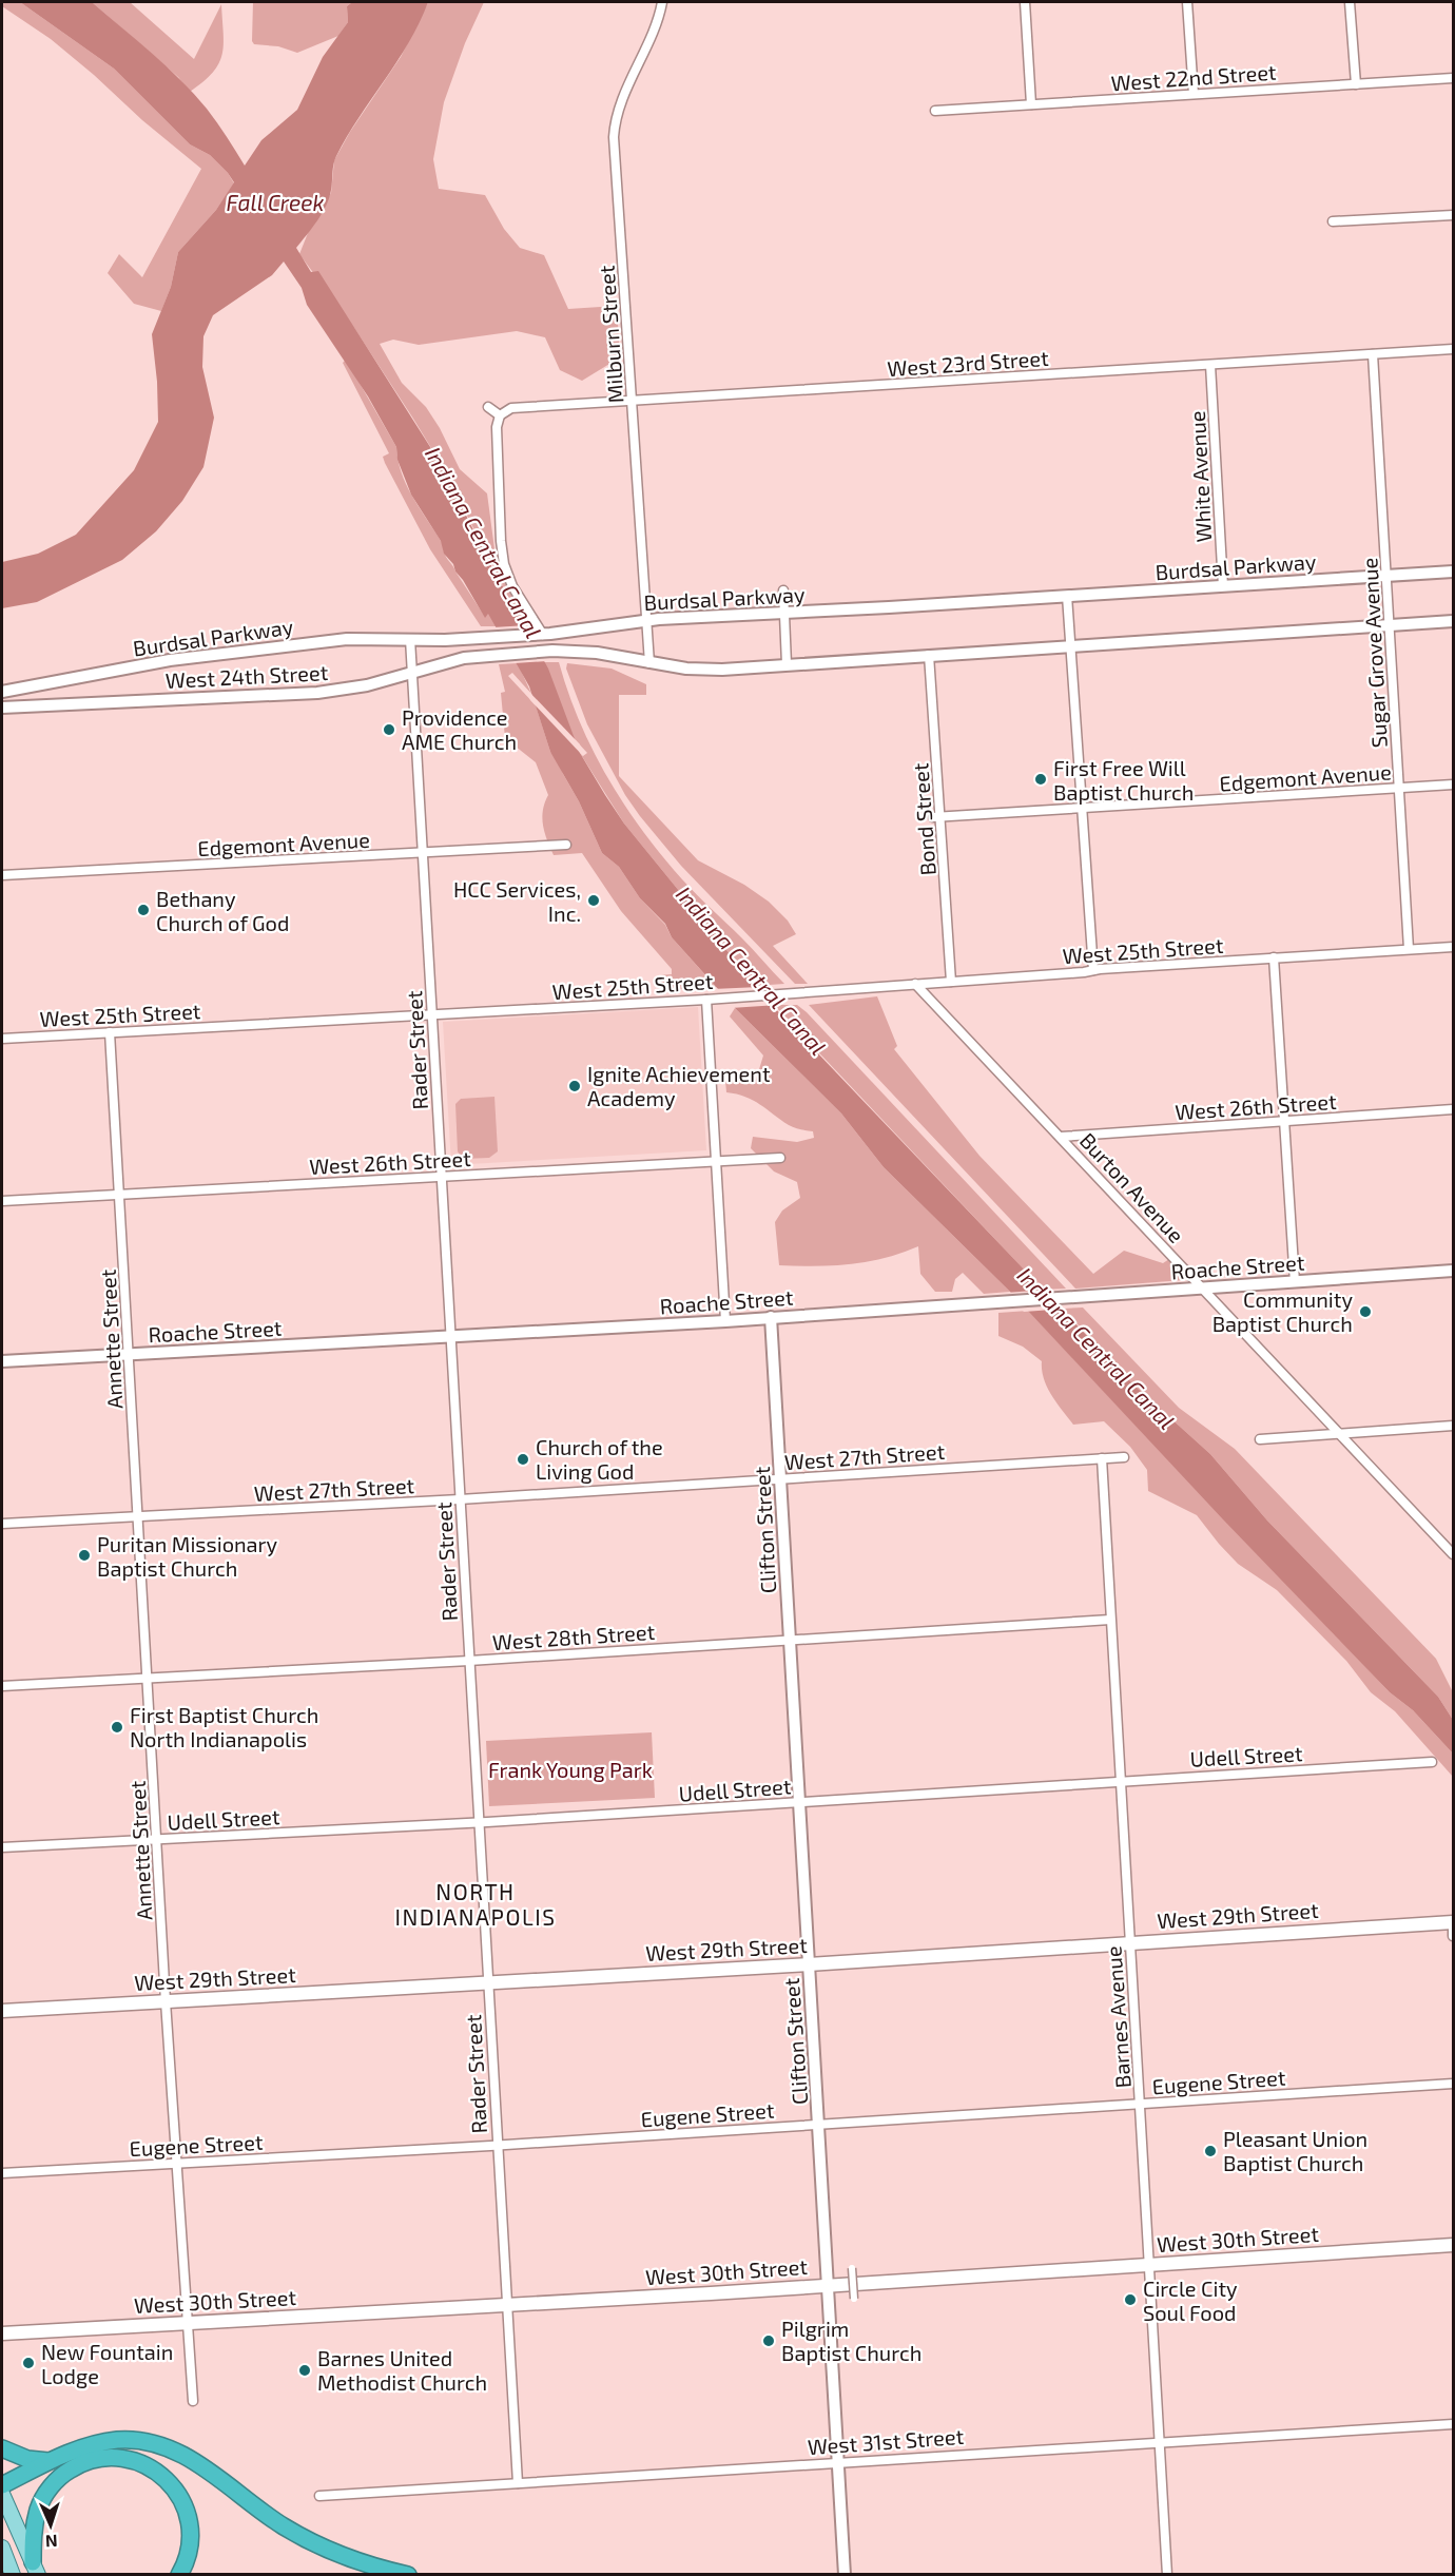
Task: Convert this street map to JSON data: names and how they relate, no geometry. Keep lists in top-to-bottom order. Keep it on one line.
{"streets":{"main road":["West 29th Street","West 30th Street"],"street":["West 22nd Street","Milburn Street","West 23rd Street","White Avenue","Burdsal Parkway","Sugar Grove Avenue","West 24th Street","Edgemont Avenue","Bond Street","West 25th Street","Rader Street","West 26th Street","Burton Avenue","Roache Street","Annette Street","West 27th Street","Clifton Street","West 28th Street","Udell Street","Barnes Avenue","Eugene Street","West 31st Street"]},"crossings":[["Milburn Street","West 23rd Street"],["Milburn Street","Burdsal Parkway"],["Milburn Street","West 24th Street"],["West 23rd Street","White Avenue"],["West 23rd Street","Sugar Grove Avenue"],["White Avenue","Burdsal Parkway"],["Burdsal Parkway","Sugar Grove Avenue"],["Burdsal Parkway","Rader Street"],["Sugar Grove Avenue","Edgemont Avenue"],["Sugar Grove Avenue","West 25th Street"],["West 24th Street","Rader Street"],["Edgemont Avenue","Bond Street"],["Edgemont Avenue","Rader Street"],["Bond Street","West 25th Street"],["West 25th Street","Rader Street"],["West 25th Street","Burton Avenue"],["West 25th Street","Annette Street"],["Rader Street","West 26th Street"],["Rader Street","Roache Street"],["Rader Street","West 27th Street"],["Rader Street","West 28th Street"],["Rader Street","Udell Street"],["Rader Street","West 29th Street"],["Rader Street","Eugene Street"],["Rader Street","West 30th Street"],["Rader Street","West 31st Street"],["West 26th Street","Burton Avenue"],["West 26th Street","Annette Street"],["Burton Avenue","Roache Street"],["Roache Street","Annette Street"],["Roache Street","Clifton Street"],["Annette Street","West 27th Street"],["Annette Street","West 28th Street"],["Annette Street","Udell Street"],["Annette Street","West 29th Street"],["Annette Street","Eugene Street"],["Annette Street","West 30th Street"],["West 27th Street","Clifton Street"],["West 27th Street","Barnes Avenue"],["Clifton Street","West 28th Street"],["Clifton Street","Udell Street"],["Clifton Street","West 29th Street"],["Clifton Street","Eugene Street"],["Clifton Street","West 30th Street"],["Clifton Street","West 31st Street"],["West 28th Street","Barnes Avenue"],["Udell Street","Barnes Avenue"],["West 29th Street","Barnes Avenue"],["Barnes Avenue","Eugene Street"],["Barnes Avenue","West 30th Street"],["Barnes Avenue","West 31st Street"]],"districts":["NORTH INDIANAPOLIS"],"water":["Fall Creek","Indiana Central Canal"],"parks":["Frank Young Park"],"places":["Providence AME Church","First Free Will Baptist Church","HCC Services, Inc.","Bethany Church of God","Ignite Achievement Academy","Community Baptist Church","Church of the Living God","Puritan Missionary Baptist Church","First Baptist Church North Indianapolis","Pleasant Union Baptist Church","Circle City Soul Food","Pilgrim Baptist Church","New Fountain Lodge","Barnes United Methodist Church"],"north":"bottom"}
